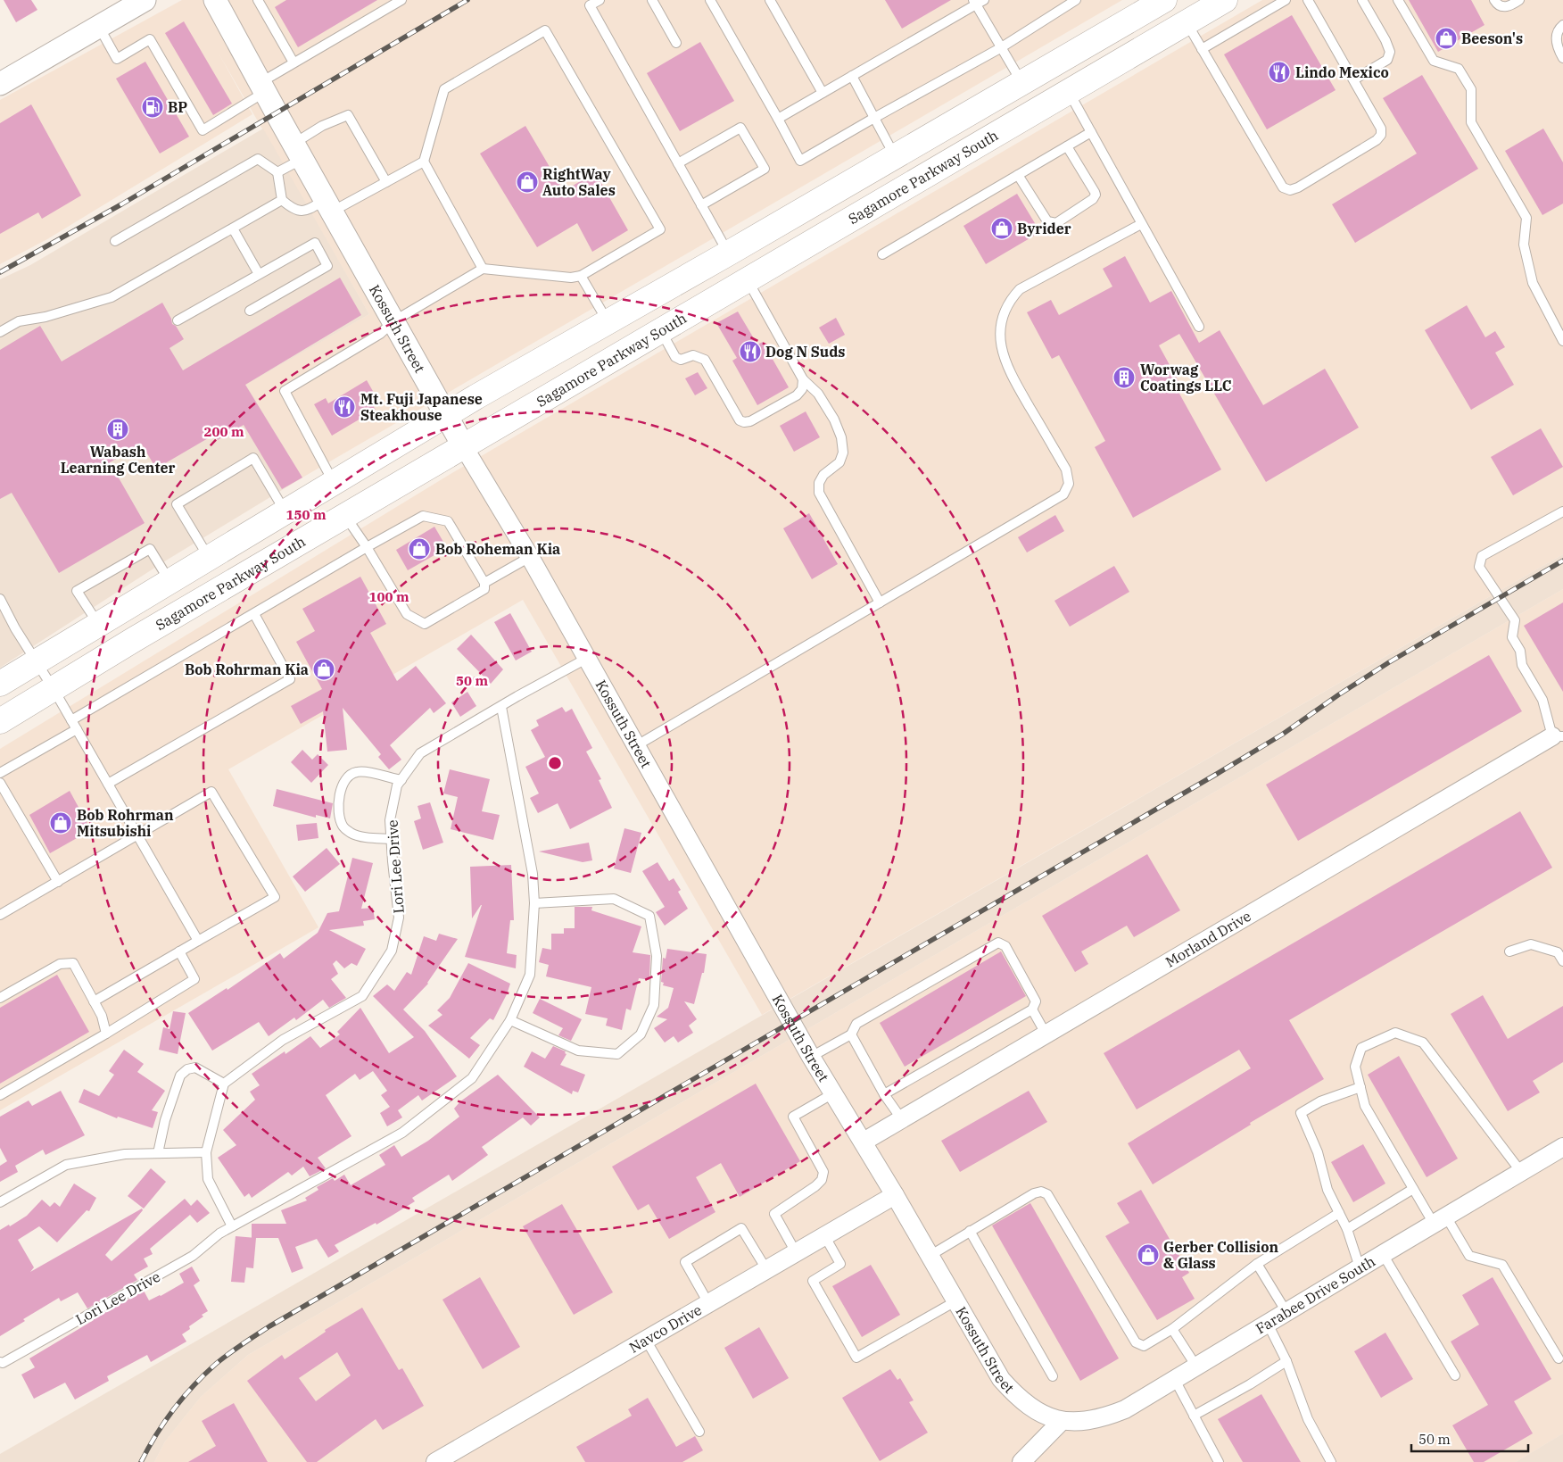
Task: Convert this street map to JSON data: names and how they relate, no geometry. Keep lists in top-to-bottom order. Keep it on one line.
{"streets":{"main road":["Sagamore Parkway South"],"street":["Kossuth Street","Morland Drive","Farabee Drive South","Navco Drive"],"lane":["Lori Lee Drive"]},"crossings":[["Sagamore Parkway South","Kossuth Street"],["Kossuth Street","Lori Lee Drive"],["Kossuth Street","Morland Drive"],["Kossuth Street","Farabee Drive South"],["Kossuth Street","Navco Drive"]],"places":{"shop":["Beeson's","RightWay Auto Sales","Byrider","Bob Roheman Kia","Bob Rohrman Kia","Bob Rohrman Mitsubishi","Gerber Collision & Glass"],"restaurant":["Lindo Mexico","Dog N Suds","Mt. Fuji Japanese Steakhouse"],"fuel station":["BP"],"building":["Worwag Coatings LLC","Wabash Learning Center"]},"scale_bar":"50 m","rings":["200 m","150 m","100 m","50 m"]}
